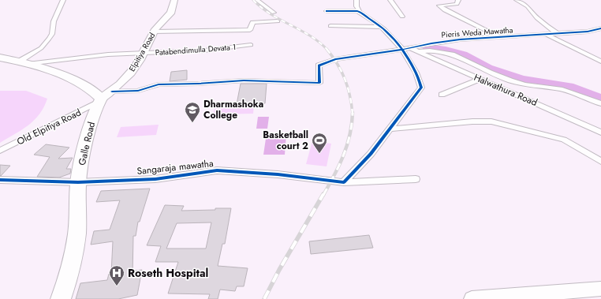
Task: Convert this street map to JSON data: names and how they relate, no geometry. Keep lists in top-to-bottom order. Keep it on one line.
{"streets":{"highway":["Galle Road"],"main road":["Elpitiya Road"],"street":["Pieris Weda Mawatha","Patabendimulla Devata 1","Halwathura Road","Old Elpitiya Road","Sangaraja mawatha"]},"crossings":[["Pieris Weda Mawatha","Elpitiya Road"],["Pieris Weda Mawatha","Halwathura Road"],["Pieris Weda Mawatha","Old Elpitiya Road"],["Pieris Weda Mawatha","Galle Road"],["Patabendimulla Devata 1","Elpitiya Road"],["Elpitiya Road","Old Elpitiya Road"],["Elpitiya Road","Galle Road"],["Old Elpitiya Road","Galle Road"],["Galle Road","Sangaraja mawatha"]],"places":{"school or university":["Dharmashoka College"],"sports":["Basketball court 2"],"hospital":["Roseth Hospital"]}}
